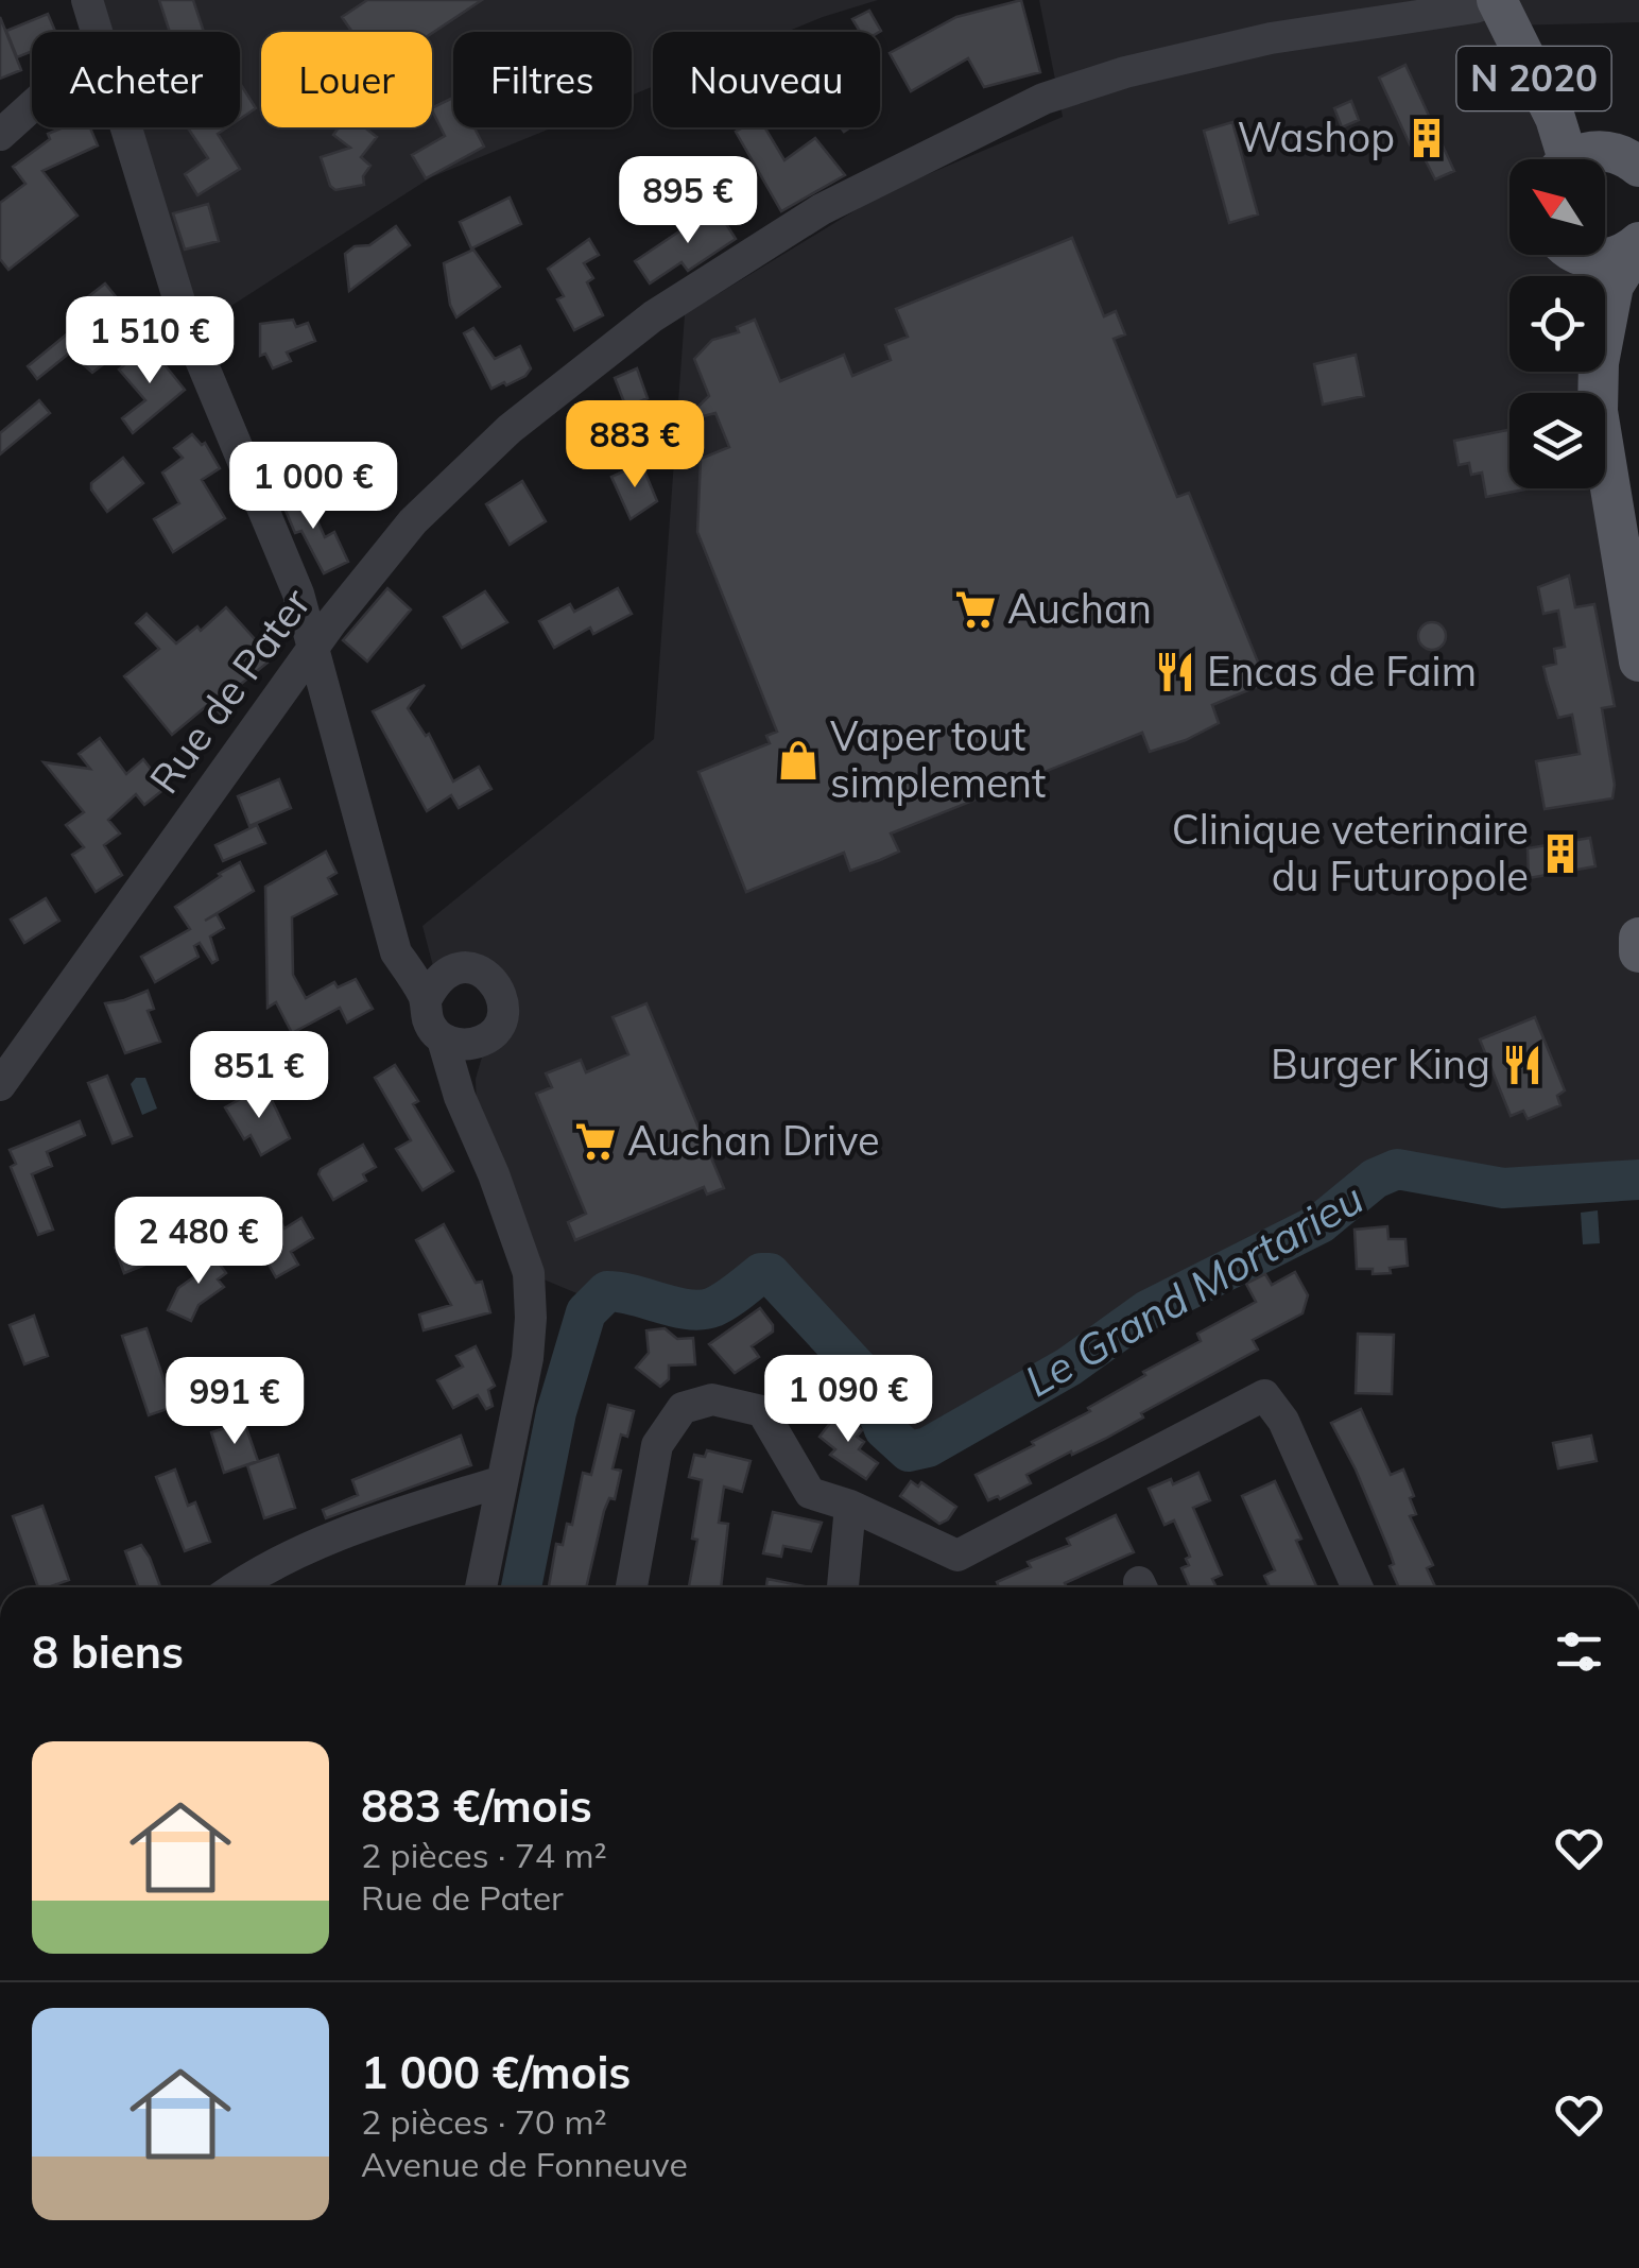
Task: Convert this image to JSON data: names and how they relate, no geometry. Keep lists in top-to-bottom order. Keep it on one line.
{"streets":{"main road":["N 2020"],"street":["Rue de Pater"]},"crossings":[["N 2020","Rue de Pater"]],"water":["Le Grand Mortarieu"],"places":{"building":["Washop","Clinique veterinaire du Futuropole"],"supermarket":["Auchan","Auchan Drive"],"restaurant":["Encas de Faim","Burger King"],"shop":["Vaper tout simplement"]},"north":"top left","page":{"chip":["Acheter","Louer","Filtres","Nouveau"],"price":["895 €","1 510 €","883 €","1 000 €","851 €","2 480 €","1 090 €","991 €"],"heading":"8 biens","list":[{"name":"883 €/mois","note":"2 pièces · 74 m² · Rue de Pater"},{"name":"1 000 €/mois","note":"2 pièces · 70 m² · Avenue de Fonneuve"}]}}
